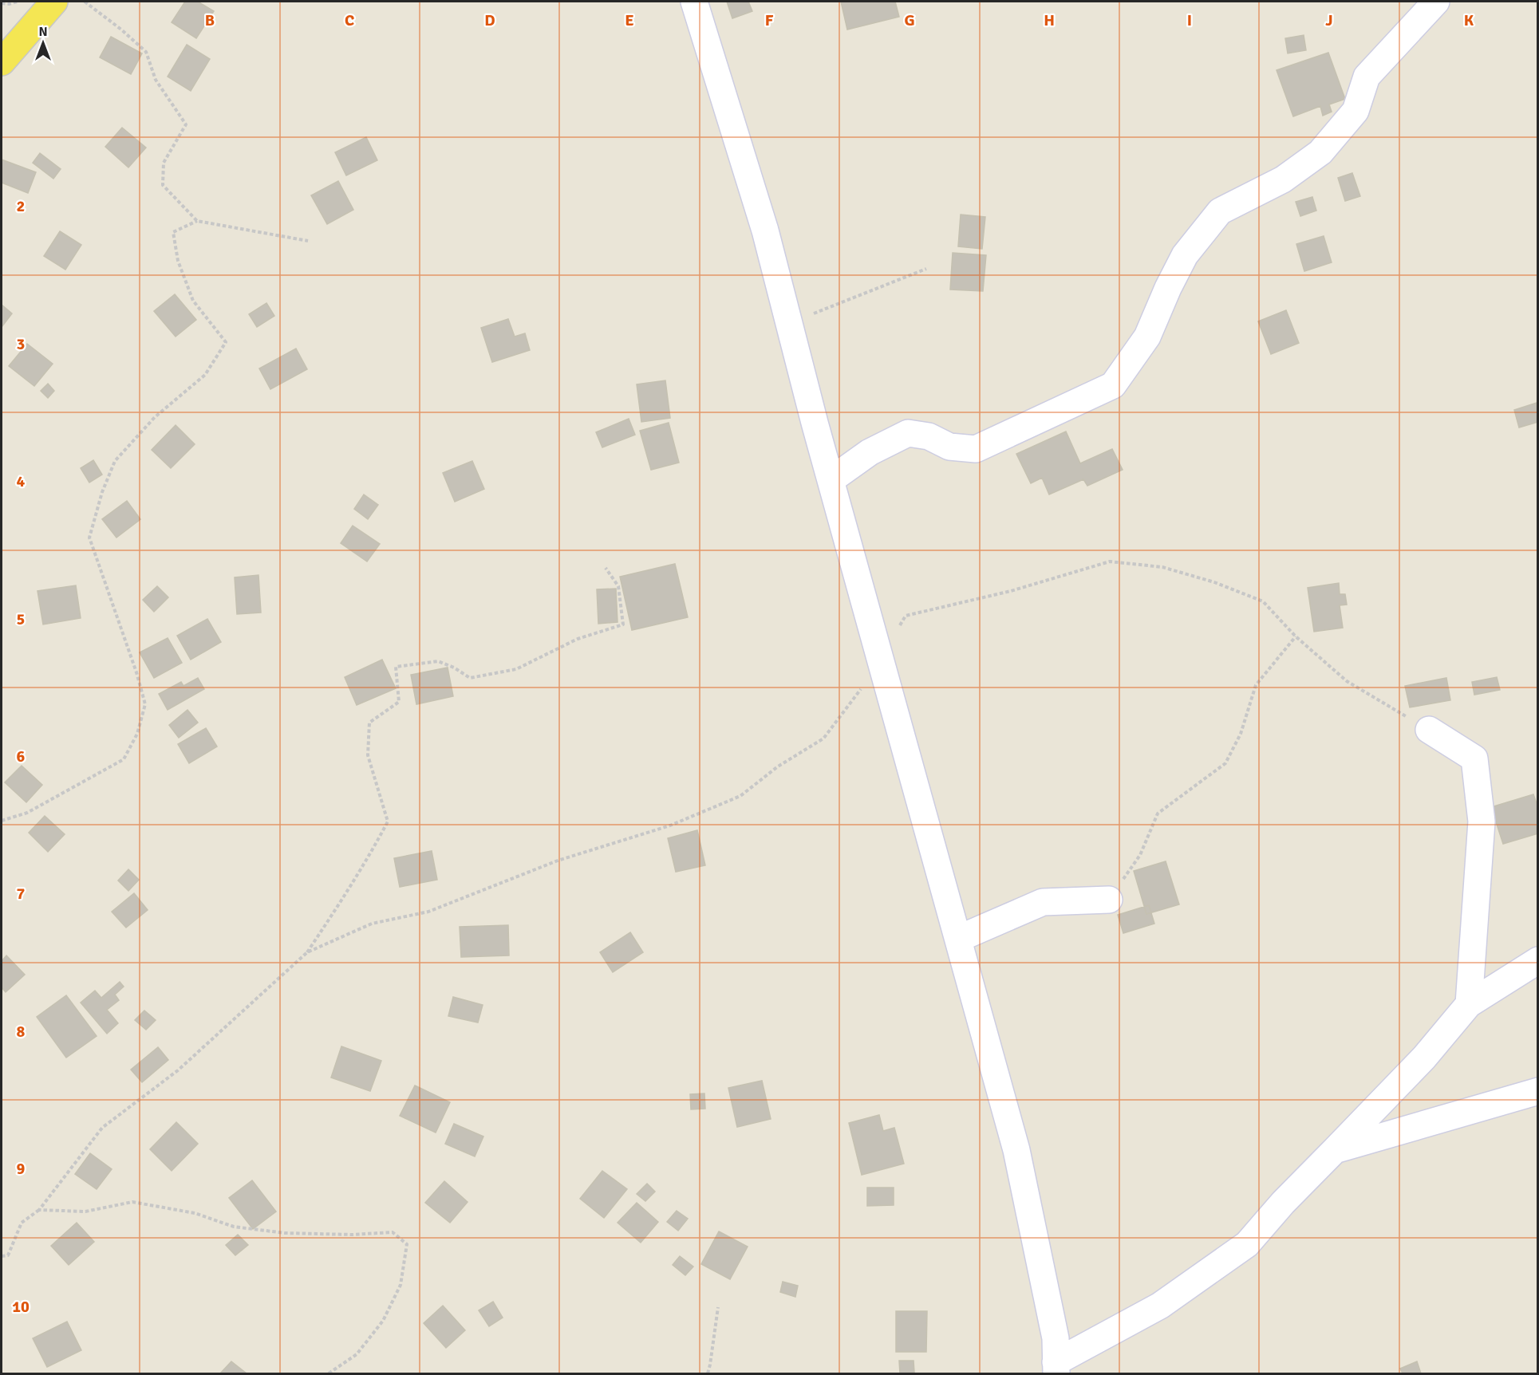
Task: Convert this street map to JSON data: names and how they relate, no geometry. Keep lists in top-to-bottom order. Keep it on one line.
{"north":"top","grid":{"columns":["B","C","D","E","F","G","H","I","J","K"],"rows":["2","3","4","5","6","7","8","9","10"]}}
